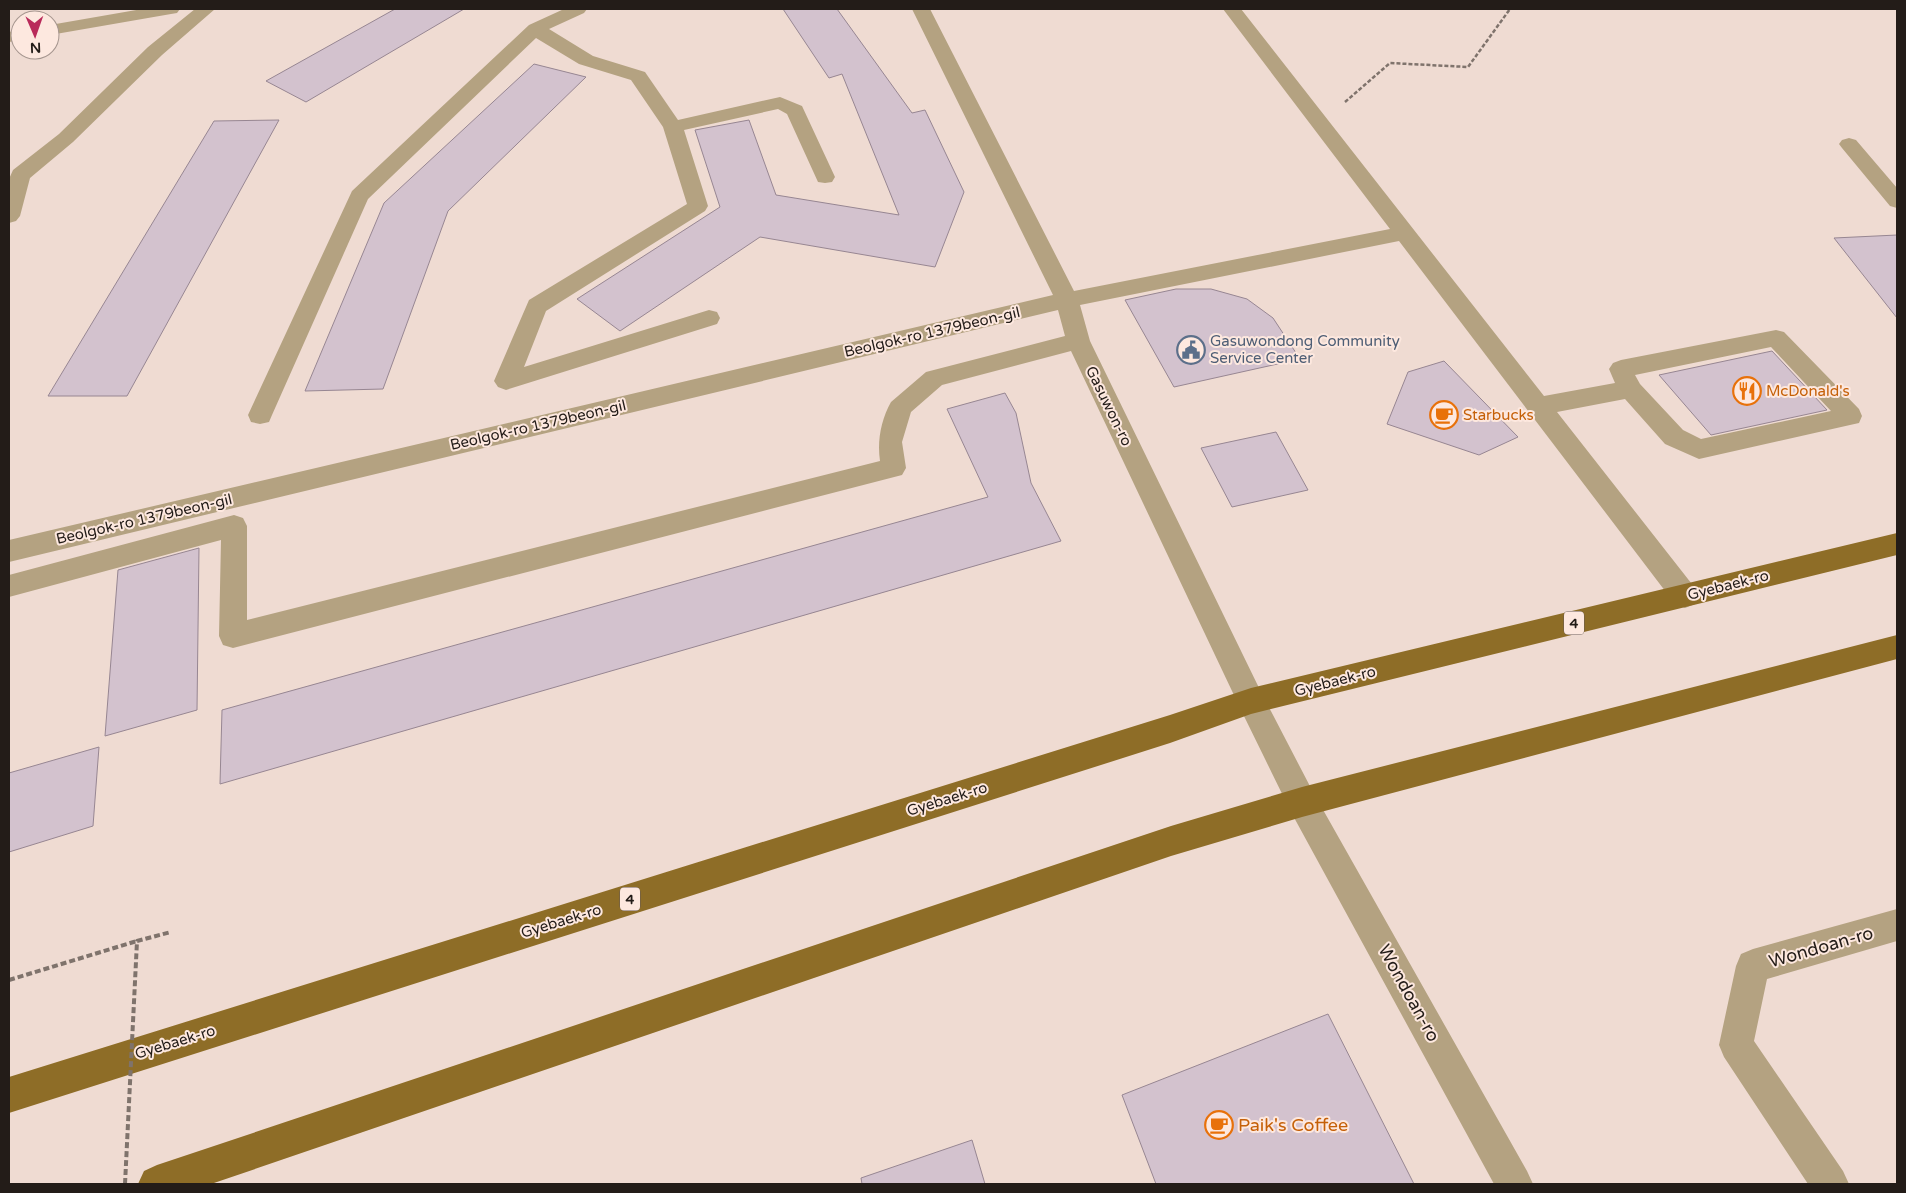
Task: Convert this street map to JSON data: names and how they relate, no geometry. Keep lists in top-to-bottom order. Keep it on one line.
{"streets":{"main road":["Gyebaek-ro","4"],"street":["Beolgok-ro 1379beon-gil","Gasuwon-ro","Wondoan-ro"]},"crossings":[["Beolgok-ro 1379beon-gil","Gasuwon-ro"],["Gasuwon-ro","Gyebaek-ro"],["Gasuwon-ro","Wondoan-ro"]],"places":{"public building":["Gasuwondong Community Service Center"],"restaurant":["McDonald's"],"cafe":["Starbucks","Paik's Coffee"]},"north":"bottom"}
